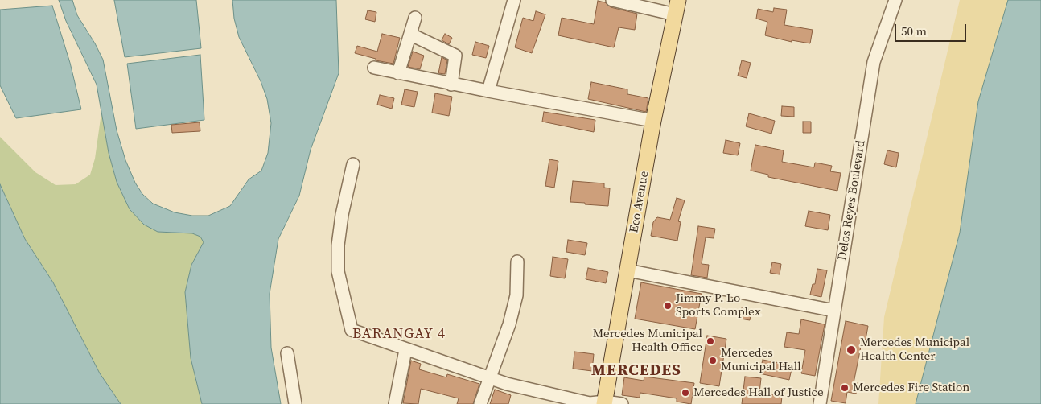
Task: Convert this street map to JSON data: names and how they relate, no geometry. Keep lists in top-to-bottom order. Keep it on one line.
{"streets":{"main road":["Eco Avenue"],"street":["Delos Reyes Boulevard"]},"districts":["BARANGAY 4","MERCEDES"],"places":["Jimmy P. Lo Sports Complex","Mercedes Municipal Health Office","Mercedes Municipal Health Center","Mercedes Municipal Hall","Mercedes Fire Station","Mercedes Hall of Justice"],"scale_bar":"50 m"}
